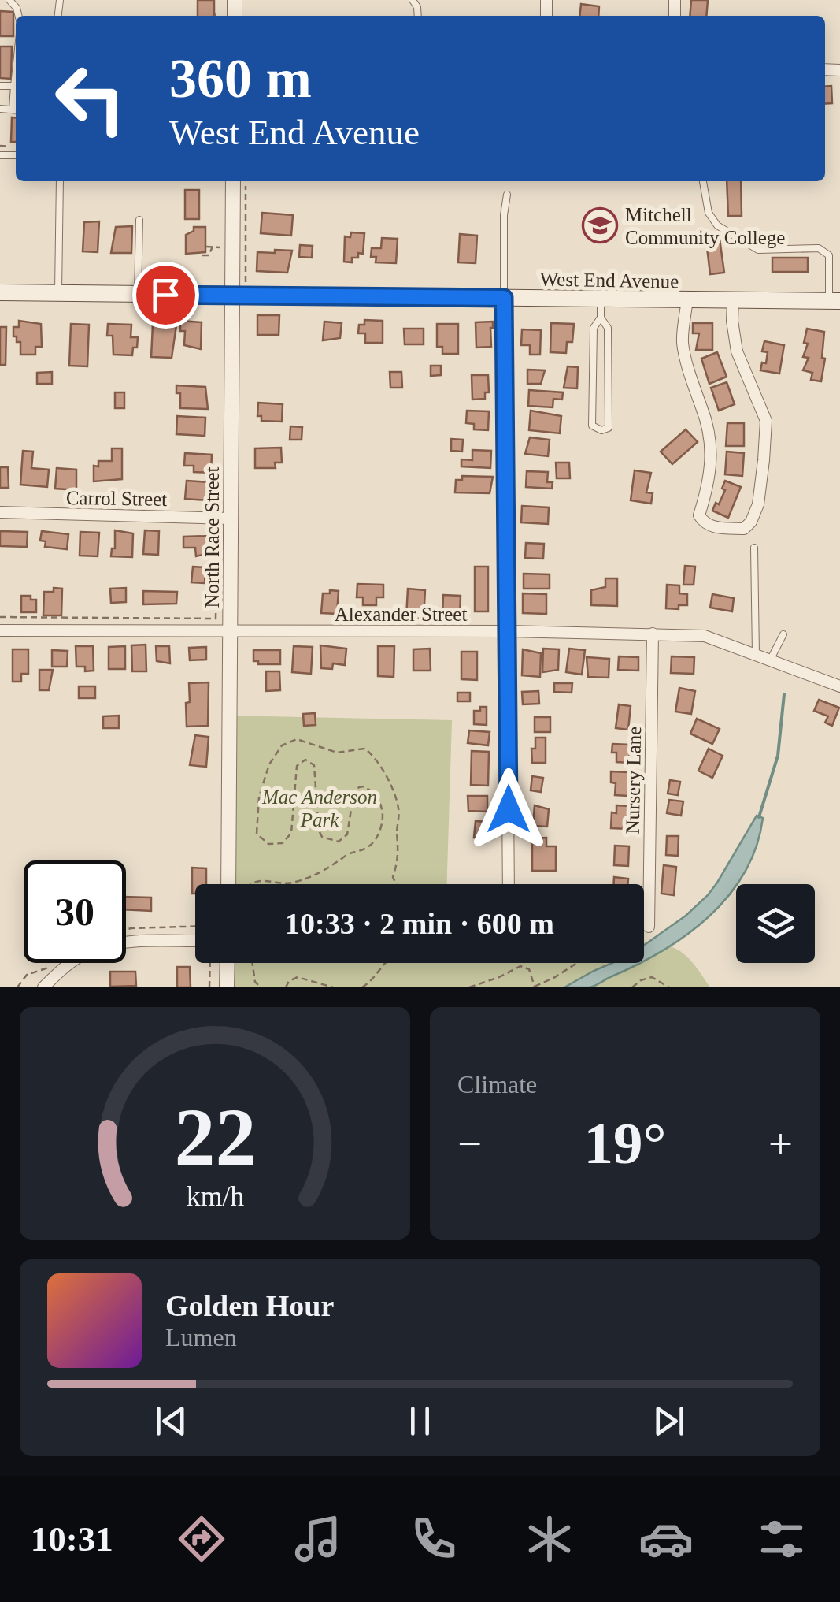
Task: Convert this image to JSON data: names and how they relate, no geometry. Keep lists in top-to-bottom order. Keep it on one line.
{"streets":{"main road":["West End Avenue"],"street":["Carrol Street","North Race Street","Alexander Street","Nursery Lane"]},"crossings":[["West End Avenue","North Race Street"],["Carrol Street","North Race Street"],["North Race Street","Alexander Street"],["Alexander Street","Nursery Lane"]],"parks":["Mac Anderson Park"],"places":{"school or university":["Mitchell Community College"]},"page":{"turn":["360 m","West End Avenue"],"limit":"30","trip":"10:33 · 2 min · 600 m","tile":"Climate","heat":["−","19°","+"],"song":["Golden Hour","Lumen"],"tabs":"10:31","gauge":["22","km/h"]}}
